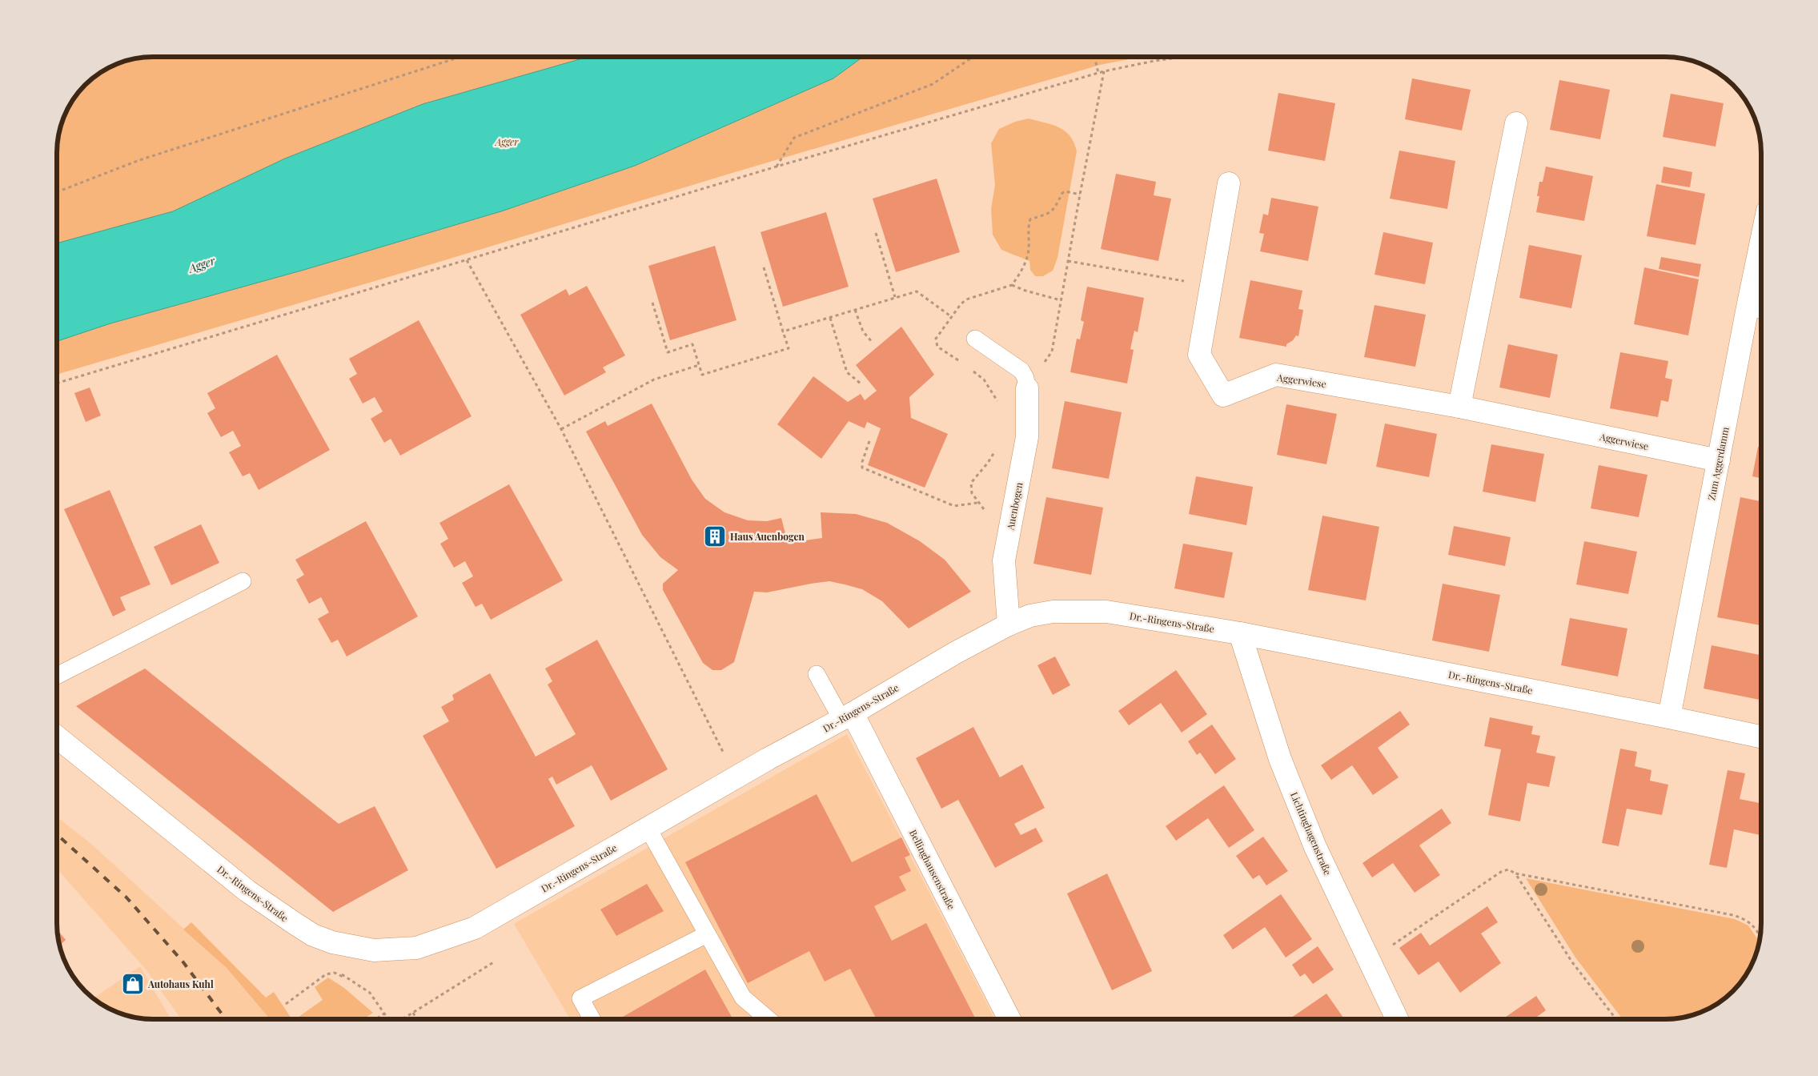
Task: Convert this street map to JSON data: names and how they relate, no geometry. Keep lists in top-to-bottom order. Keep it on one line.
{"streets":{"street":["Aggerwiese","Zum Aggerdamm","Auenbogen","Dr.-Ringens-Straße","Lichtinghagenstraße","Bellinghausenstraße"]},"crossings":[["Aggerwiese","Zum Aggerdamm"],["Zum Aggerdamm","Dr.-Ringens-Straße"],["Auenbogen","Dr.-Ringens-Straße"],["Dr.-Ringens-Straße","Lichtinghagenstraße"],["Dr.-Ringens-Straße","Bellinghausenstraße"]],"water":["Agger"],"parks":["Agger"],"places":{"building":["Haus Auenbogen"],"shop":["Autohaus Kuhl"]}}
